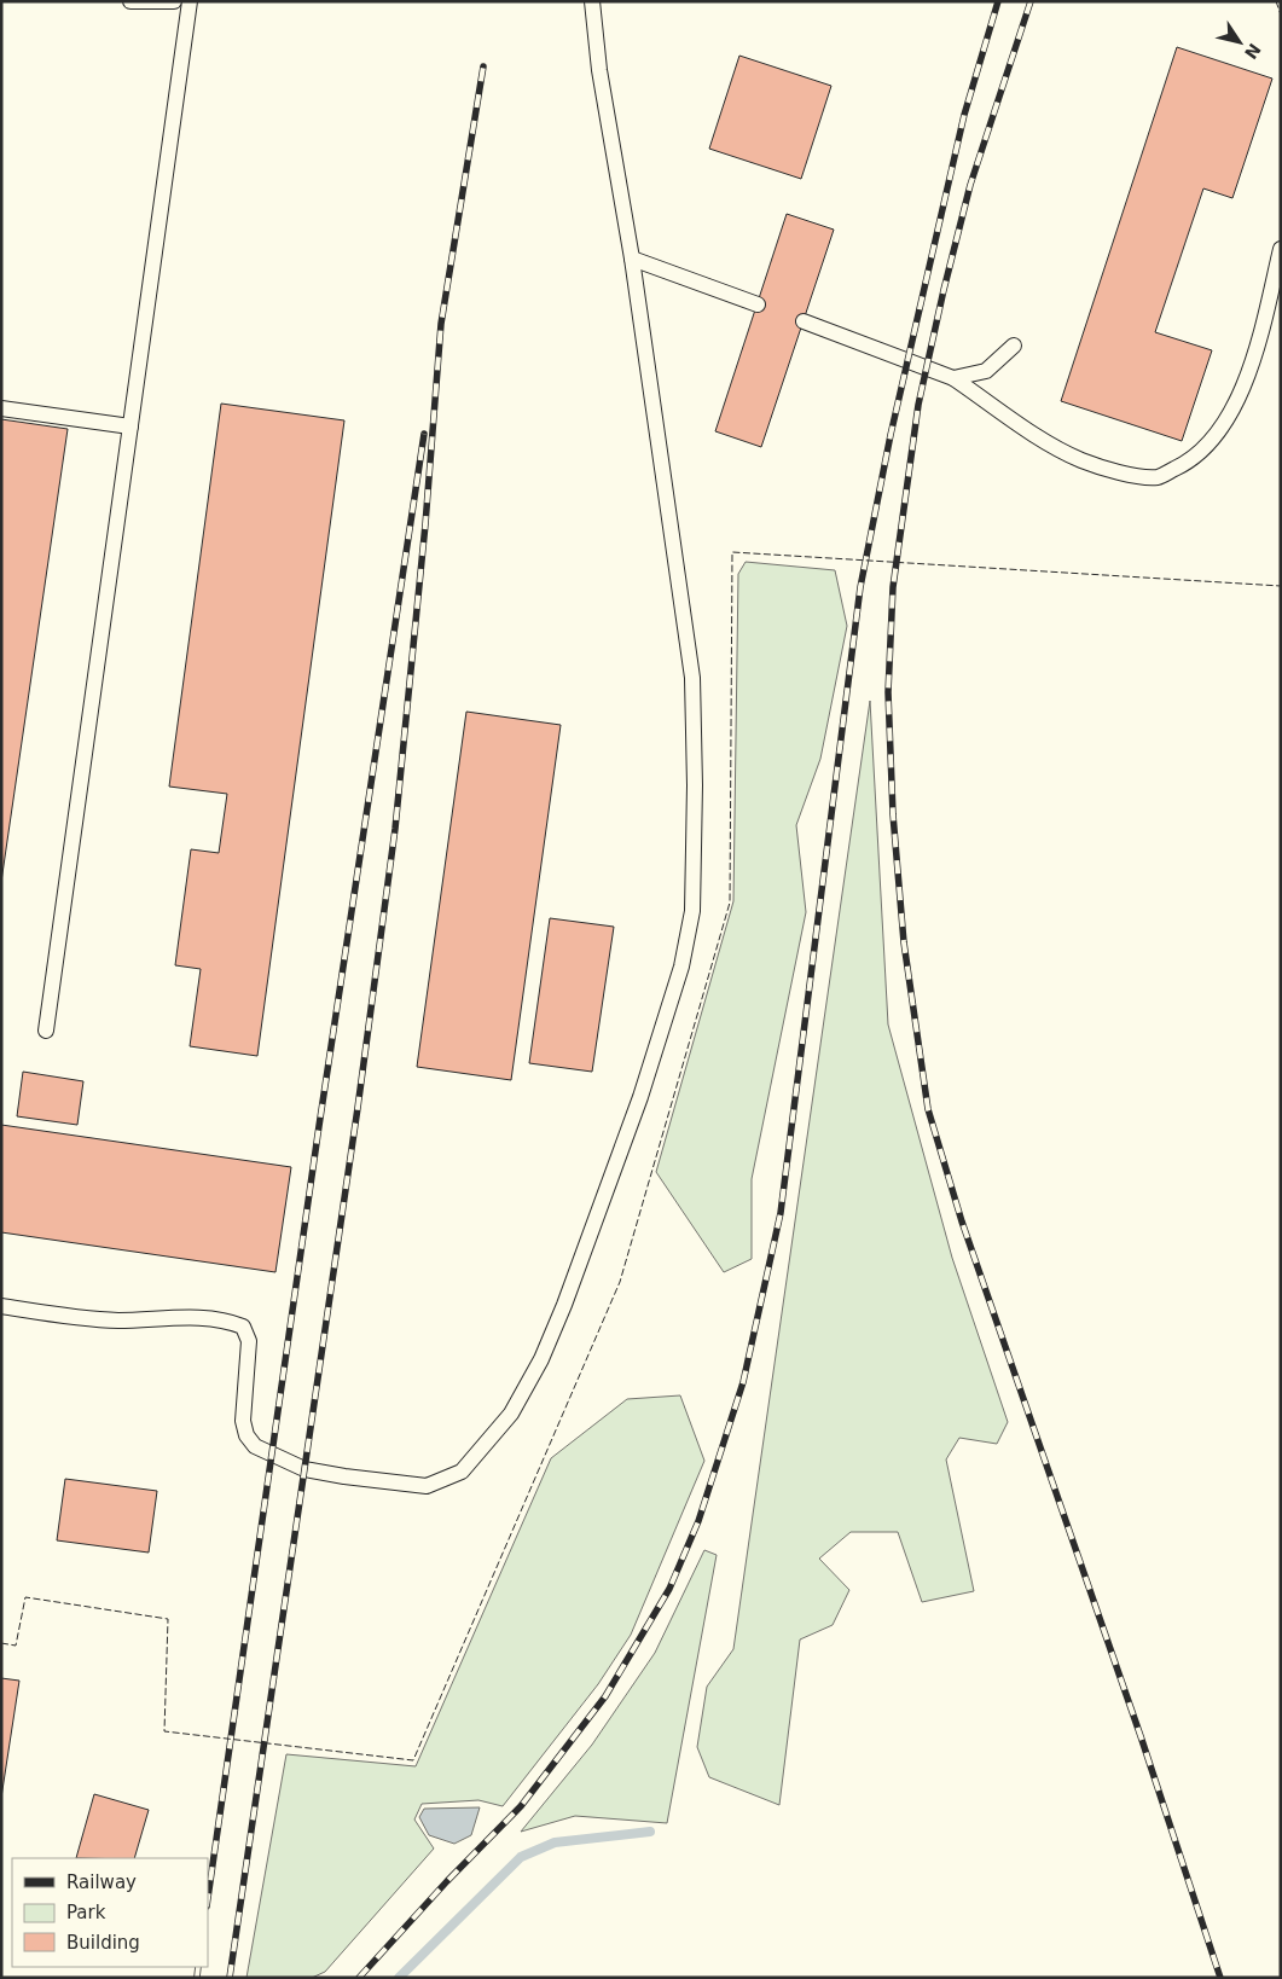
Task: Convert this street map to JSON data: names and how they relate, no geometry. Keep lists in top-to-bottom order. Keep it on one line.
{"legend":["Railway","Park","Building"],"north":"bottom right"}
